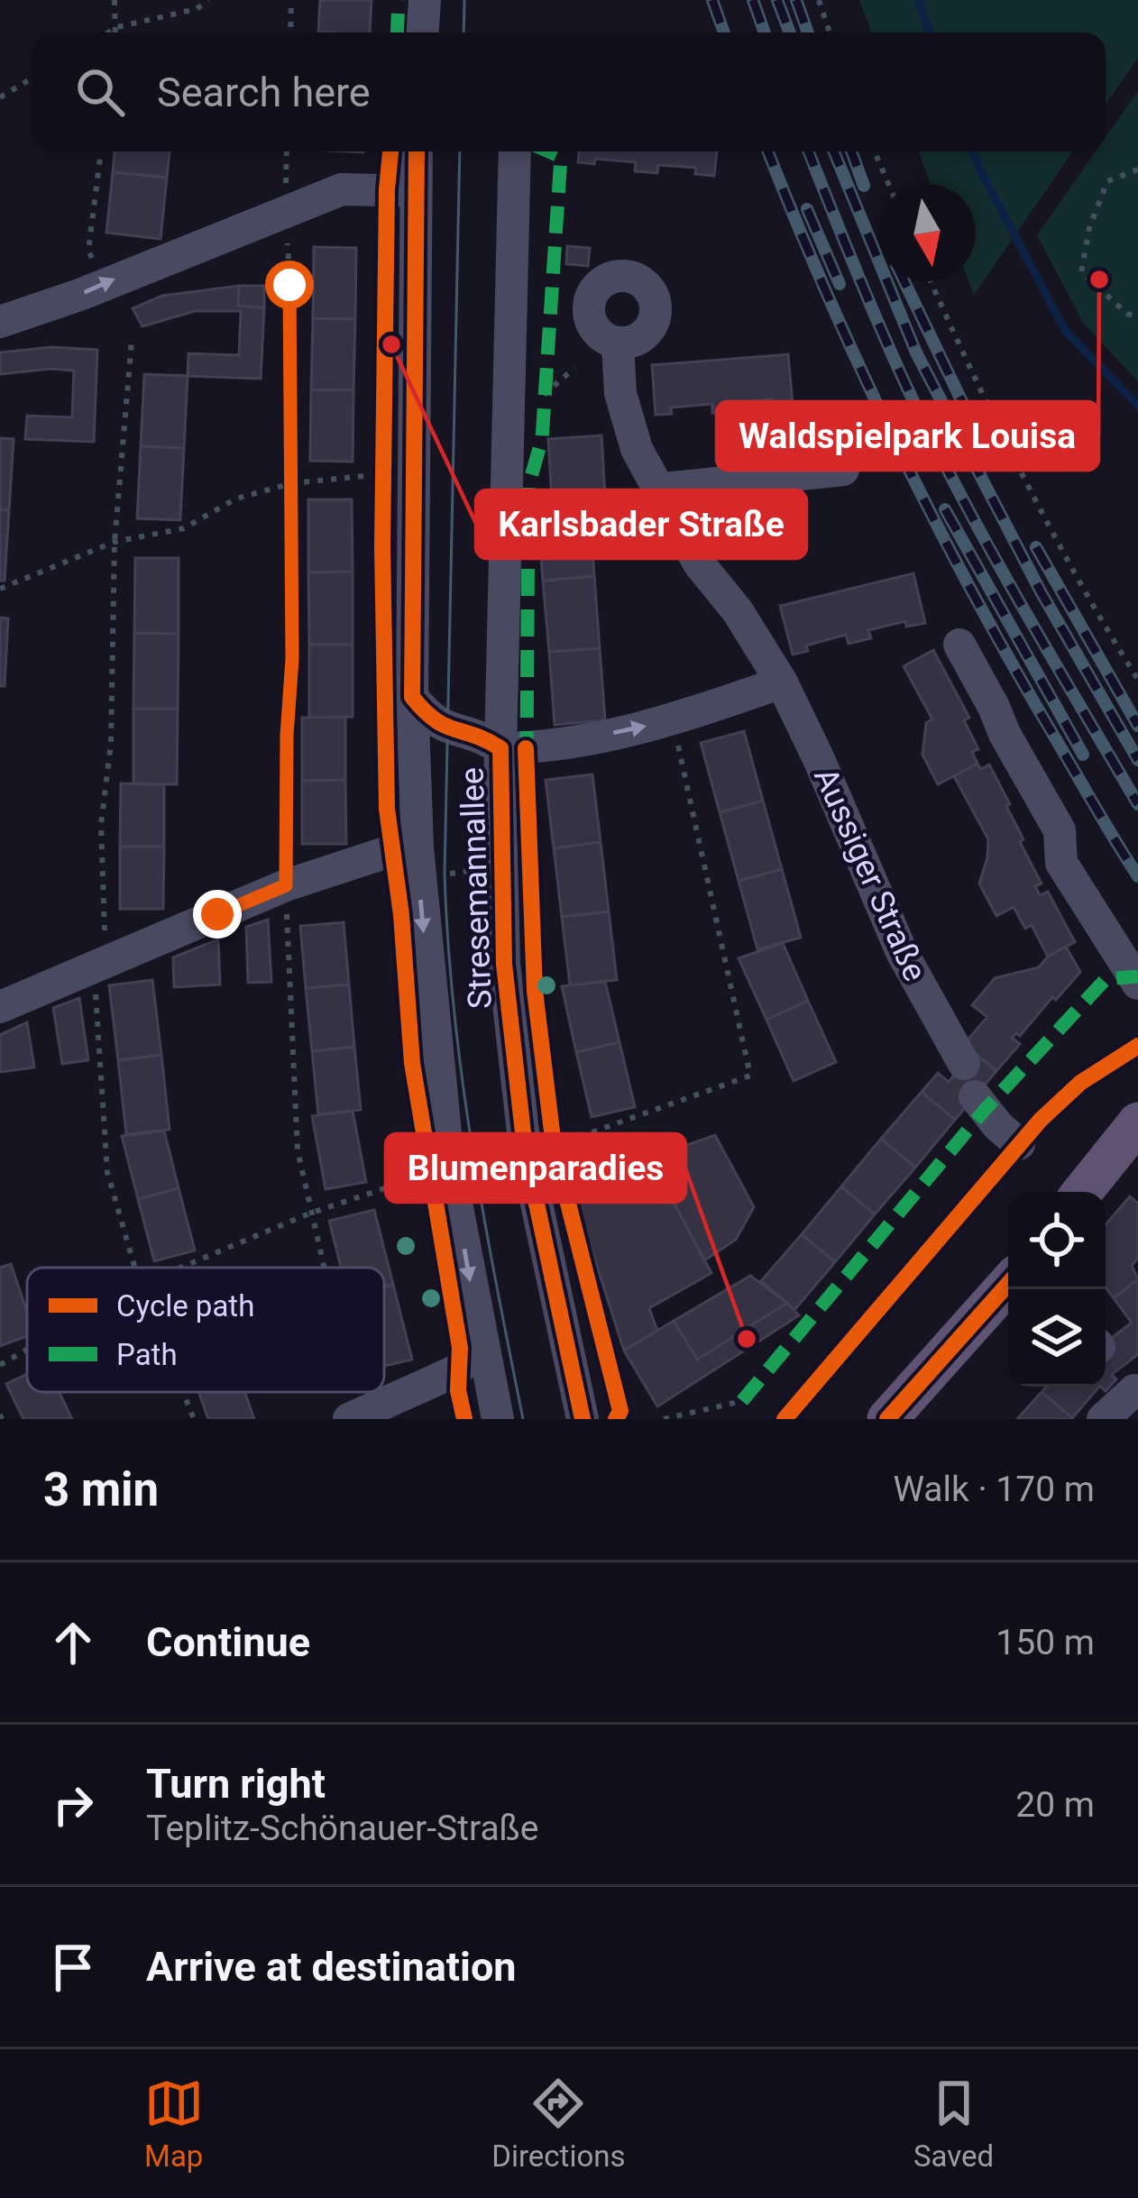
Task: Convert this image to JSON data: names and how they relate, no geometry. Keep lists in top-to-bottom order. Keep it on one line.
{"streets":{"street":["Aussiger Straße","Stresemannallee"]},"places":["Waldspielpark Louisa","Karlsbader Straße","Blumenparadies"],"legend":["Cycle path","Path"],"north":"bottom","page":{"search":"Search here","heading":["3 min","Walk · 170 m"],"list":[["Continue","150 m"],["Turn right","Teplitz-Schönauer-Straße","20 m"],"Arrive at destination"],"nav":["Map","Directions","Saved"]}}
